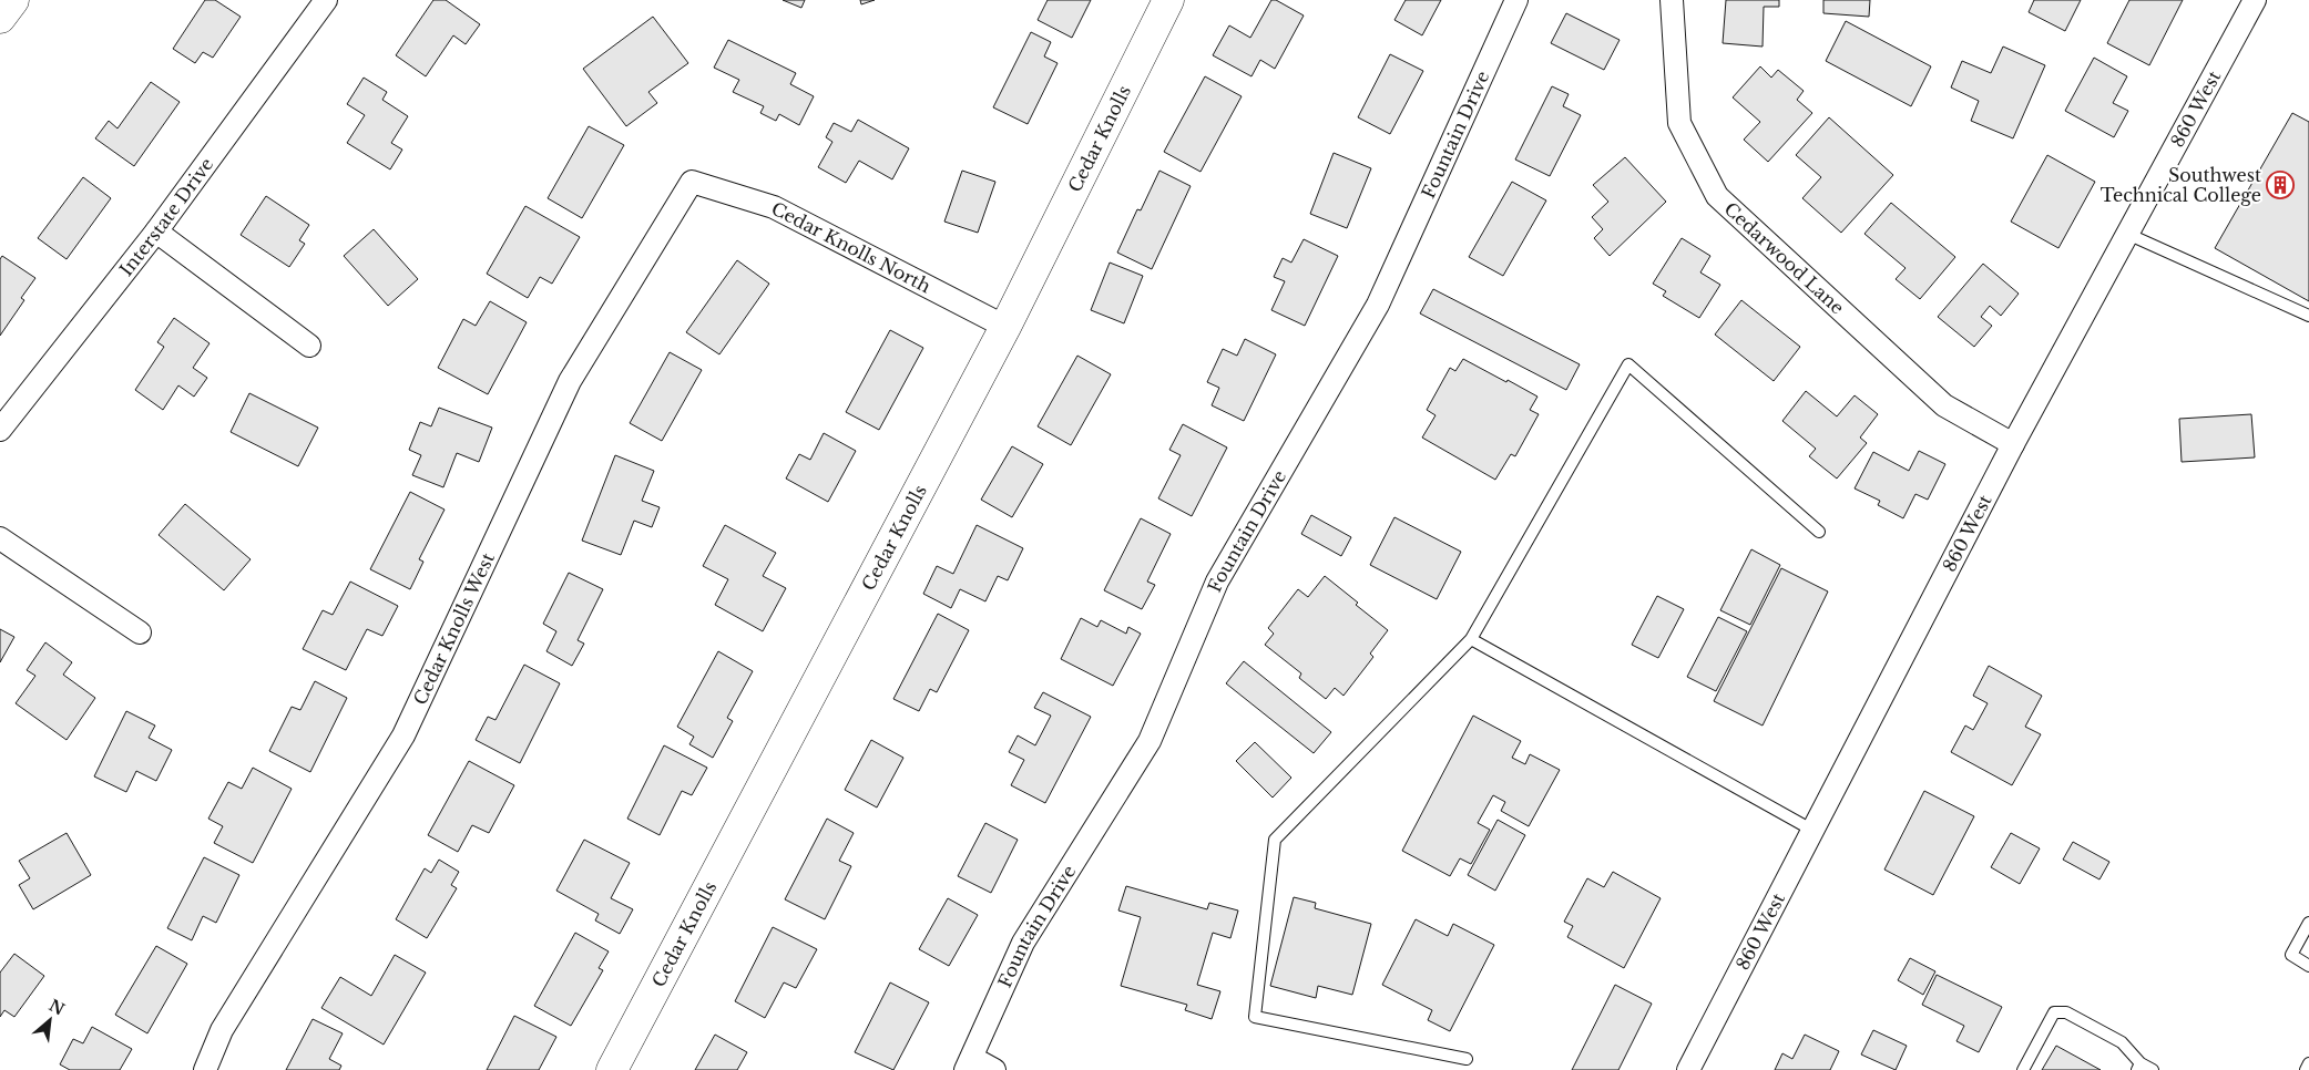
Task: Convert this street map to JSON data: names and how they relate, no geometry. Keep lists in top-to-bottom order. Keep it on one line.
{"streets":{"main road":["Cedar Knolls"],"street":["860 West","Fountain Drive","Interstate Drive","Cedar Knolls North","Cedarwood Lane","Cedar Knolls West"]},"crossings":[["860 West","Cedarwood Lane"],["Cedar Knolls","Cedar Knolls North"],["Cedar Knolls North","Cedar Knolls West"]],"places":{"building":["Southwest Technical College"]},"north":"top right"}
